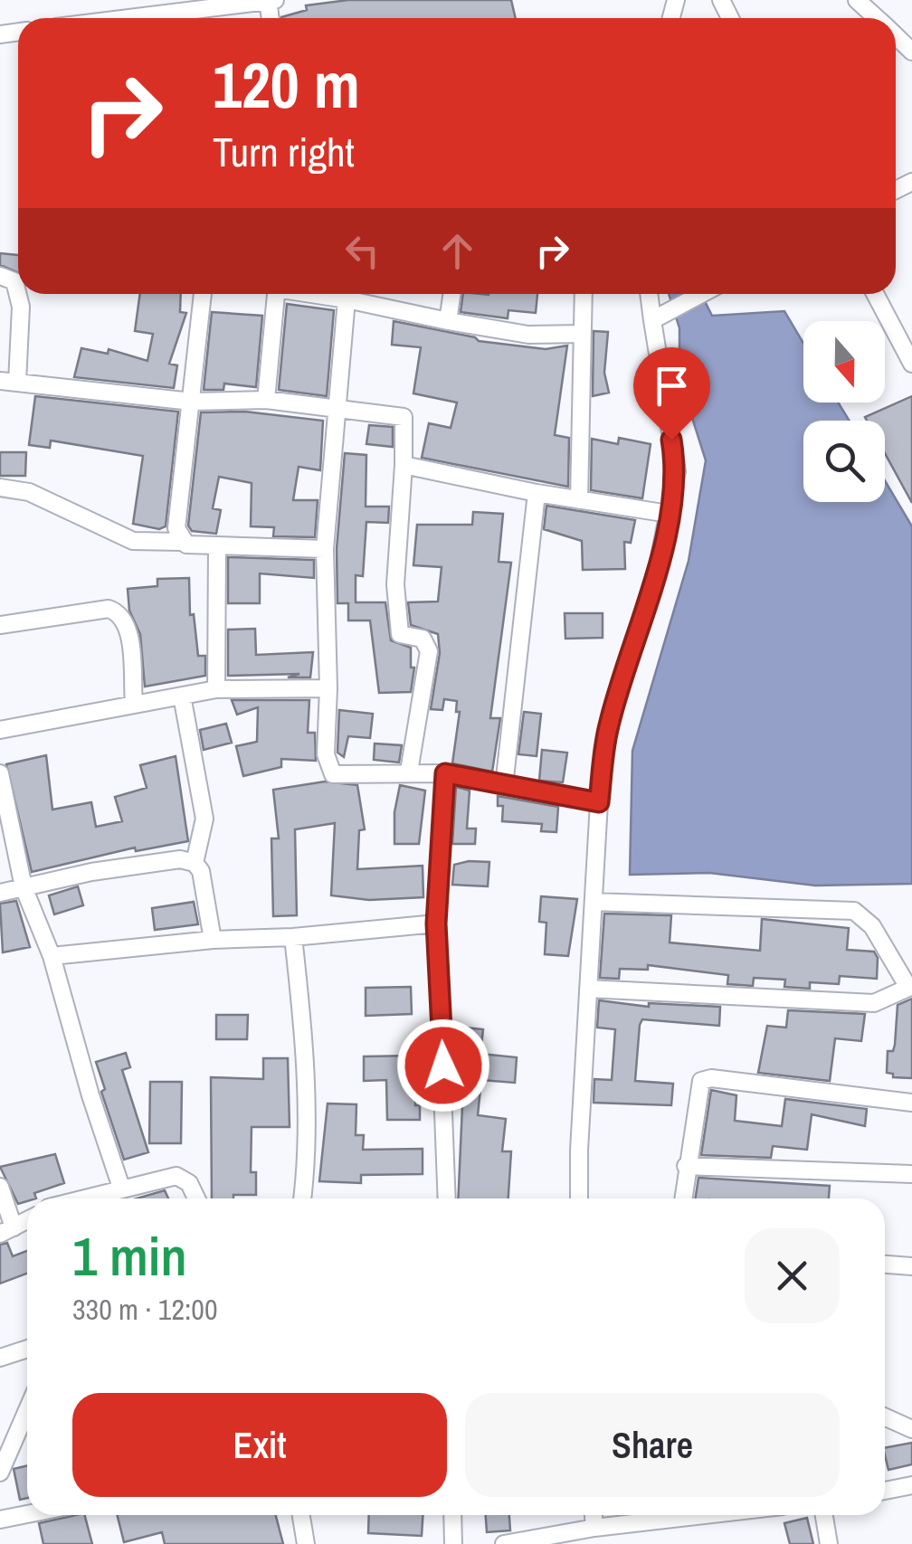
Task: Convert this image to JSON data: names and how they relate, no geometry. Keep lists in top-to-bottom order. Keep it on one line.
{"north":"bottom","page":{"turn":["120 m","Turn right"],"heading":["1 min","330 m · 12:00"],"buttons":["Exit","Share"]}}
